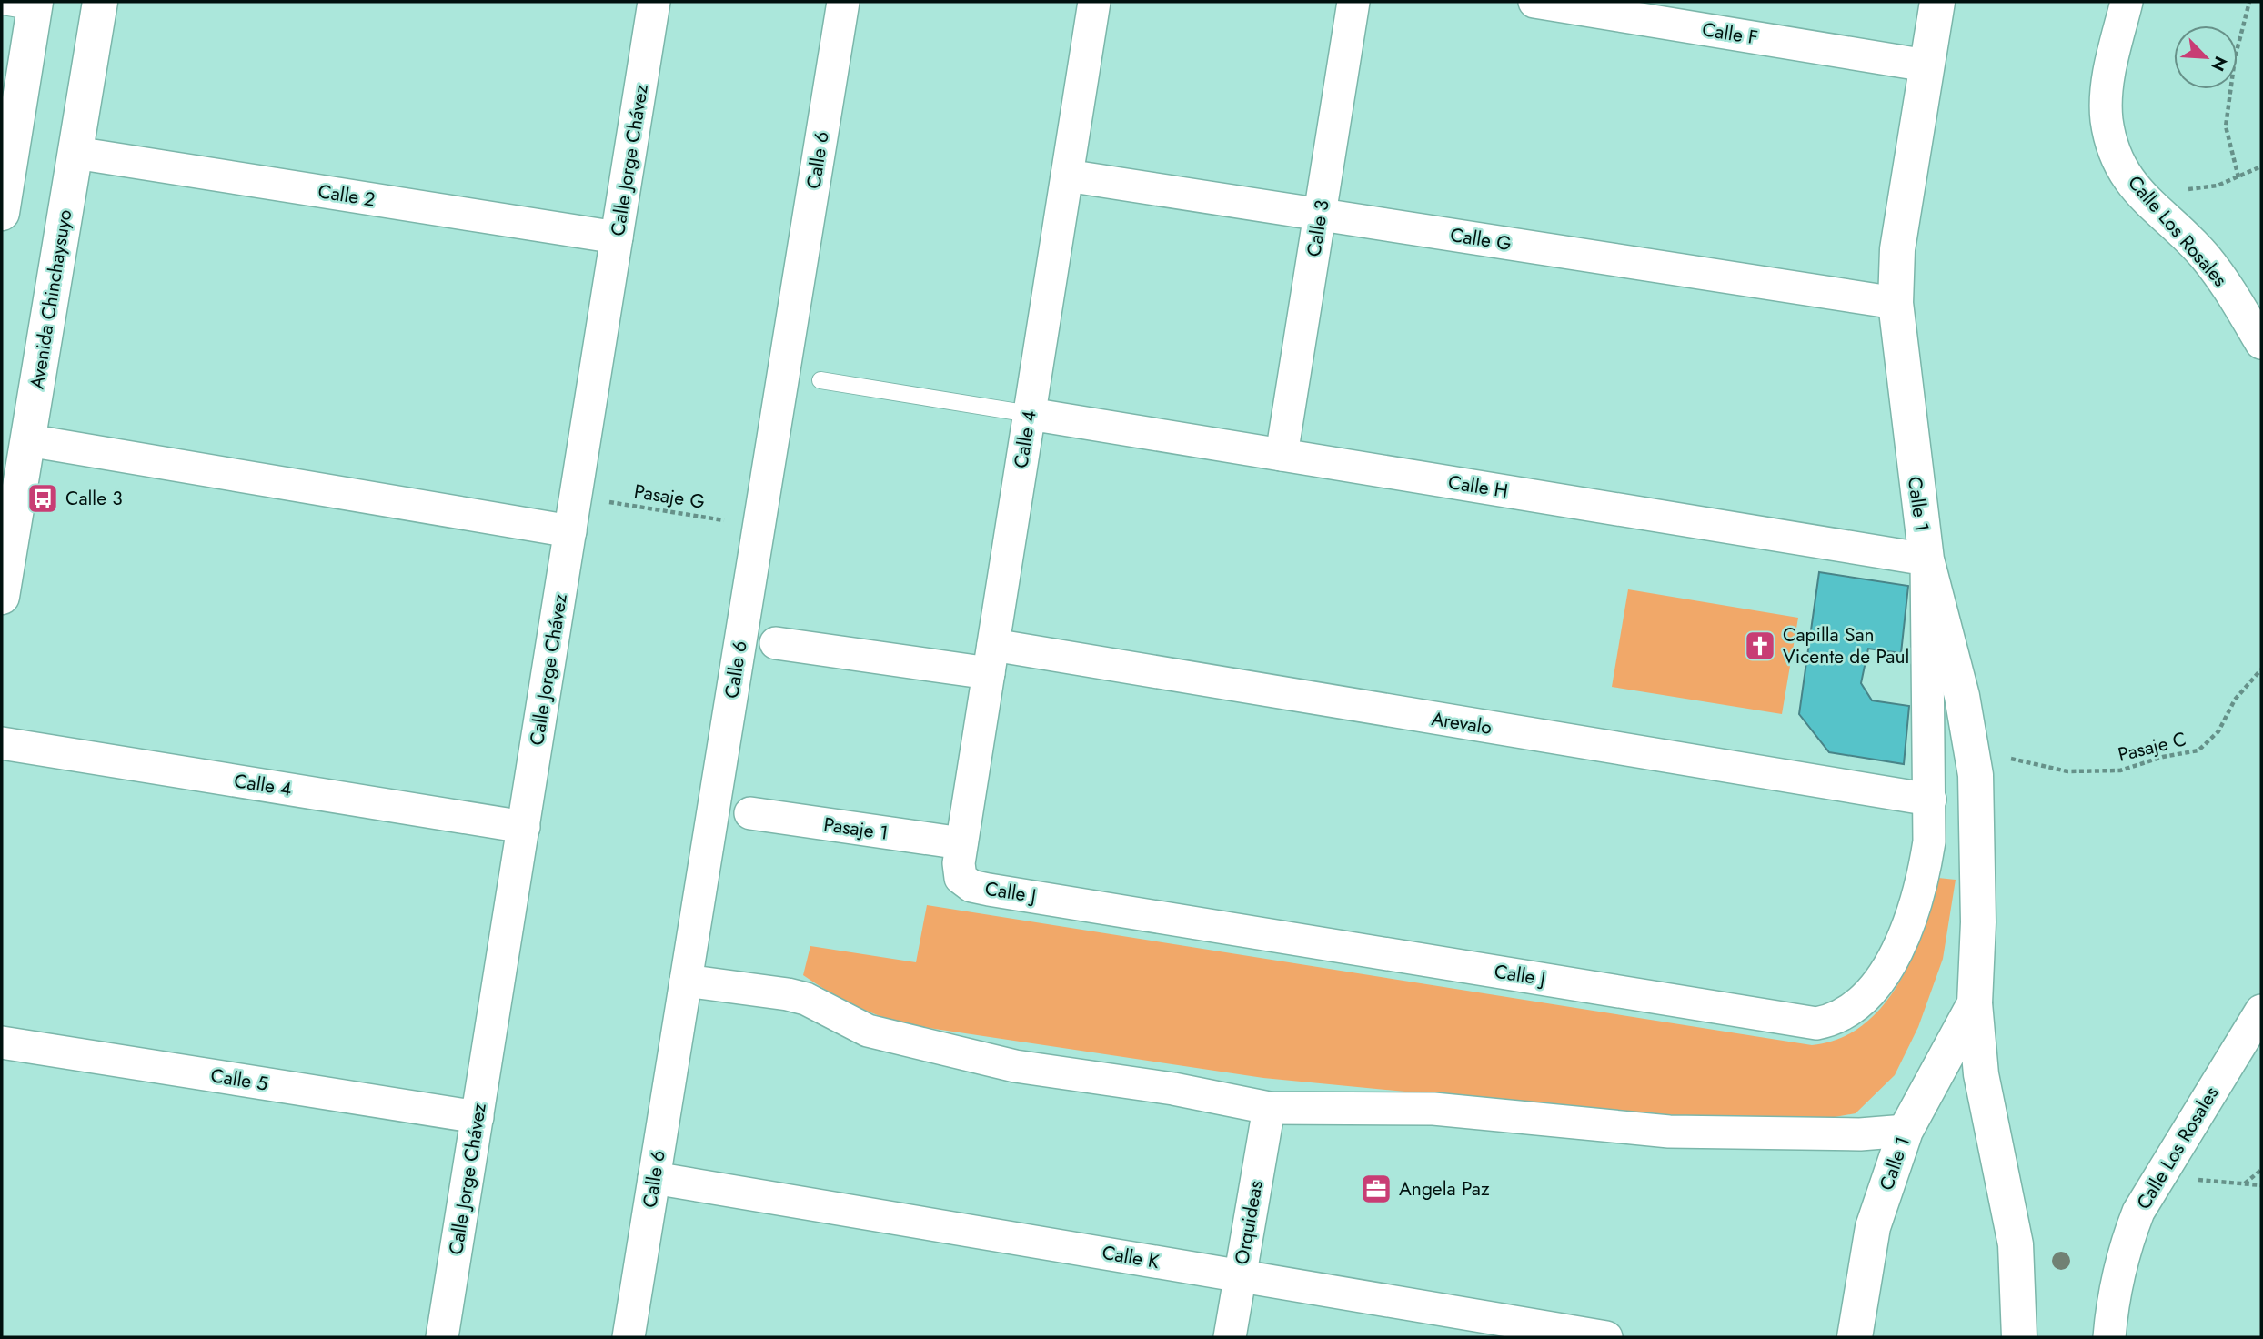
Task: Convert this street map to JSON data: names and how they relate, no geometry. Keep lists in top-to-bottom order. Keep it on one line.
{"streets":{"street":["Calle F","Calle Jorge Chávez","Calle 6","Calle 2","Calle 3","Calle Los Rosales","Calle G","Avenida Chinchaysuyo","Calle 4","Calle H","Calle 1","Arevalo","Pasaje 1","Calle J","Calle 5","Orquideas","Calle K"],"path":["Pasaje G","Pasaje C"]},"crossings":[["Calle F","Calle 1"],["Calle Jorge Chávez","Calle 2"],["Calle Jorge Chávez","Calle 4"],["Calle Jorge Chávez","Pasaje G"],["Calle Jorge Chávez","Calle 5"],["Calle 6","Pasaje G"],["Calle 6","Calle K"],["Calle 2","Avenida Chinchaysuyo"],["Calle 3","Calle G"],["Calle 3","Calle H"],["Calle G","Calle 4"],["Calle G","Calle 1"],["Calle 4","Calle H"],["Calle 4","Arevalo"],["Calle 4","Pasaje 1"],["Calle 4","Calle J"],["Calle H","Calle 1"],["Calle H","Calle J"],["Calle 1","Pasaje C"],["Calle 1","Calle J"],["Arevalo","Calle J"],["Orquideas","Calle K"]],"places":{"bus stop":["Calle 3"],"church":["Capilla San Vicente de Paul"],"office":["Angela Paz"]},"north":"bottom right"}
